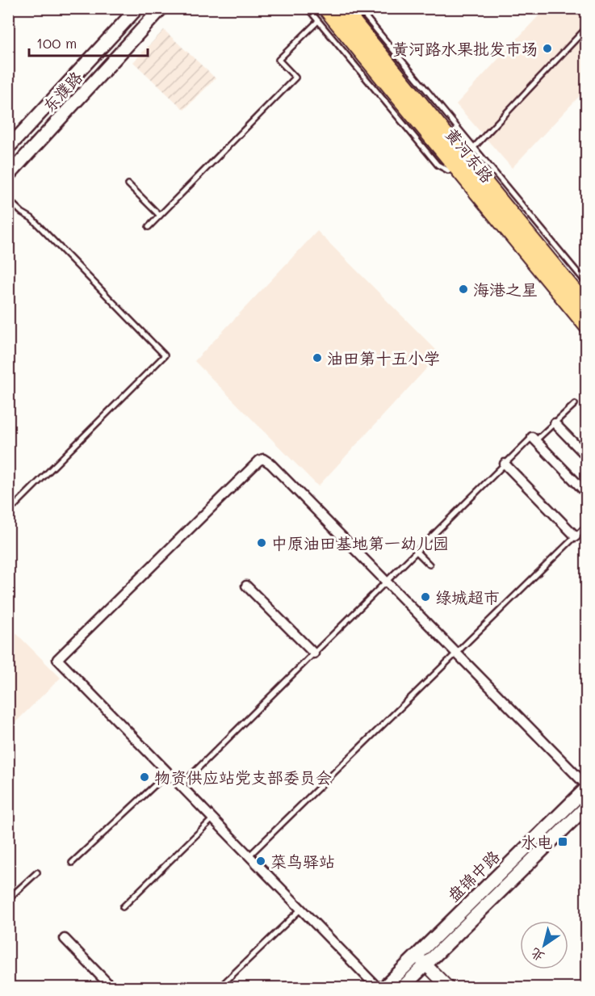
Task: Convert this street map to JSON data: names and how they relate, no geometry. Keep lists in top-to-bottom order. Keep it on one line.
{"streets":{"main road":["东濮路","黄河东路","盘锦中路"]},"places":{"other":["黄河路水果批发市场","海港之星","油田第十五小学","中原油田基地第一幼儿园","绿城超市","物资供应站党支部委员会","菜鸟驿站"],"transit":["水电"]},"scale_bar":"100 m","north":"bottom left"}
